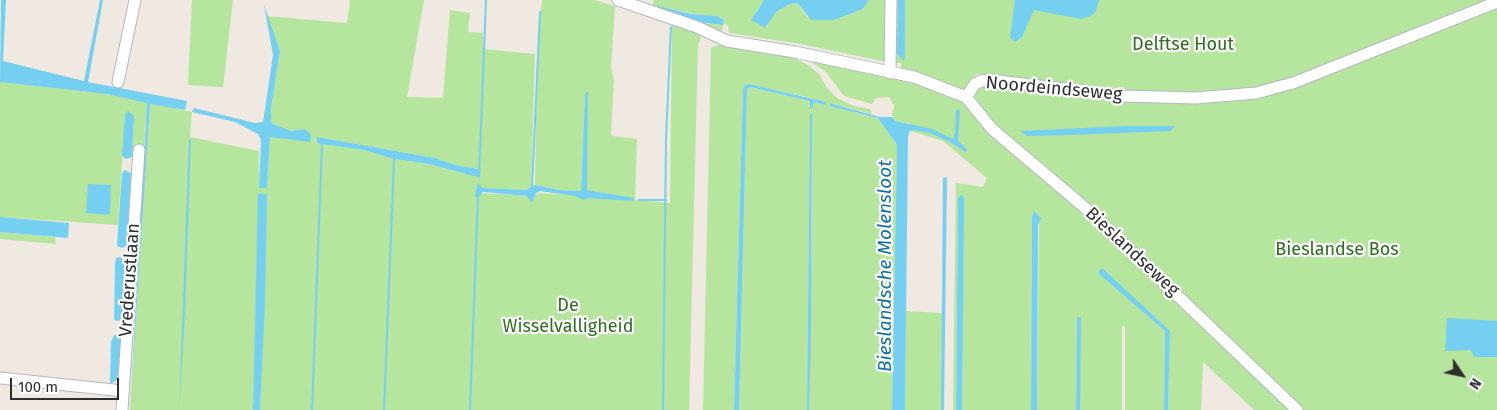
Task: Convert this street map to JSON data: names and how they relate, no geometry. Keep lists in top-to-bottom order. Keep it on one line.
{"streets":{"street":["Noordeindseweg","Bieslandseweg","Vrederustlaan"]},"crossings":[["Noordeindseweg","Bieslandseweg"]],"water":["Bieslandsche Molensloot"],"parks":["Delftse Hout","Bieslandse Bos","De Wisselvalligheid"],"scale_bar":"100 m","north":"bottom right"}
